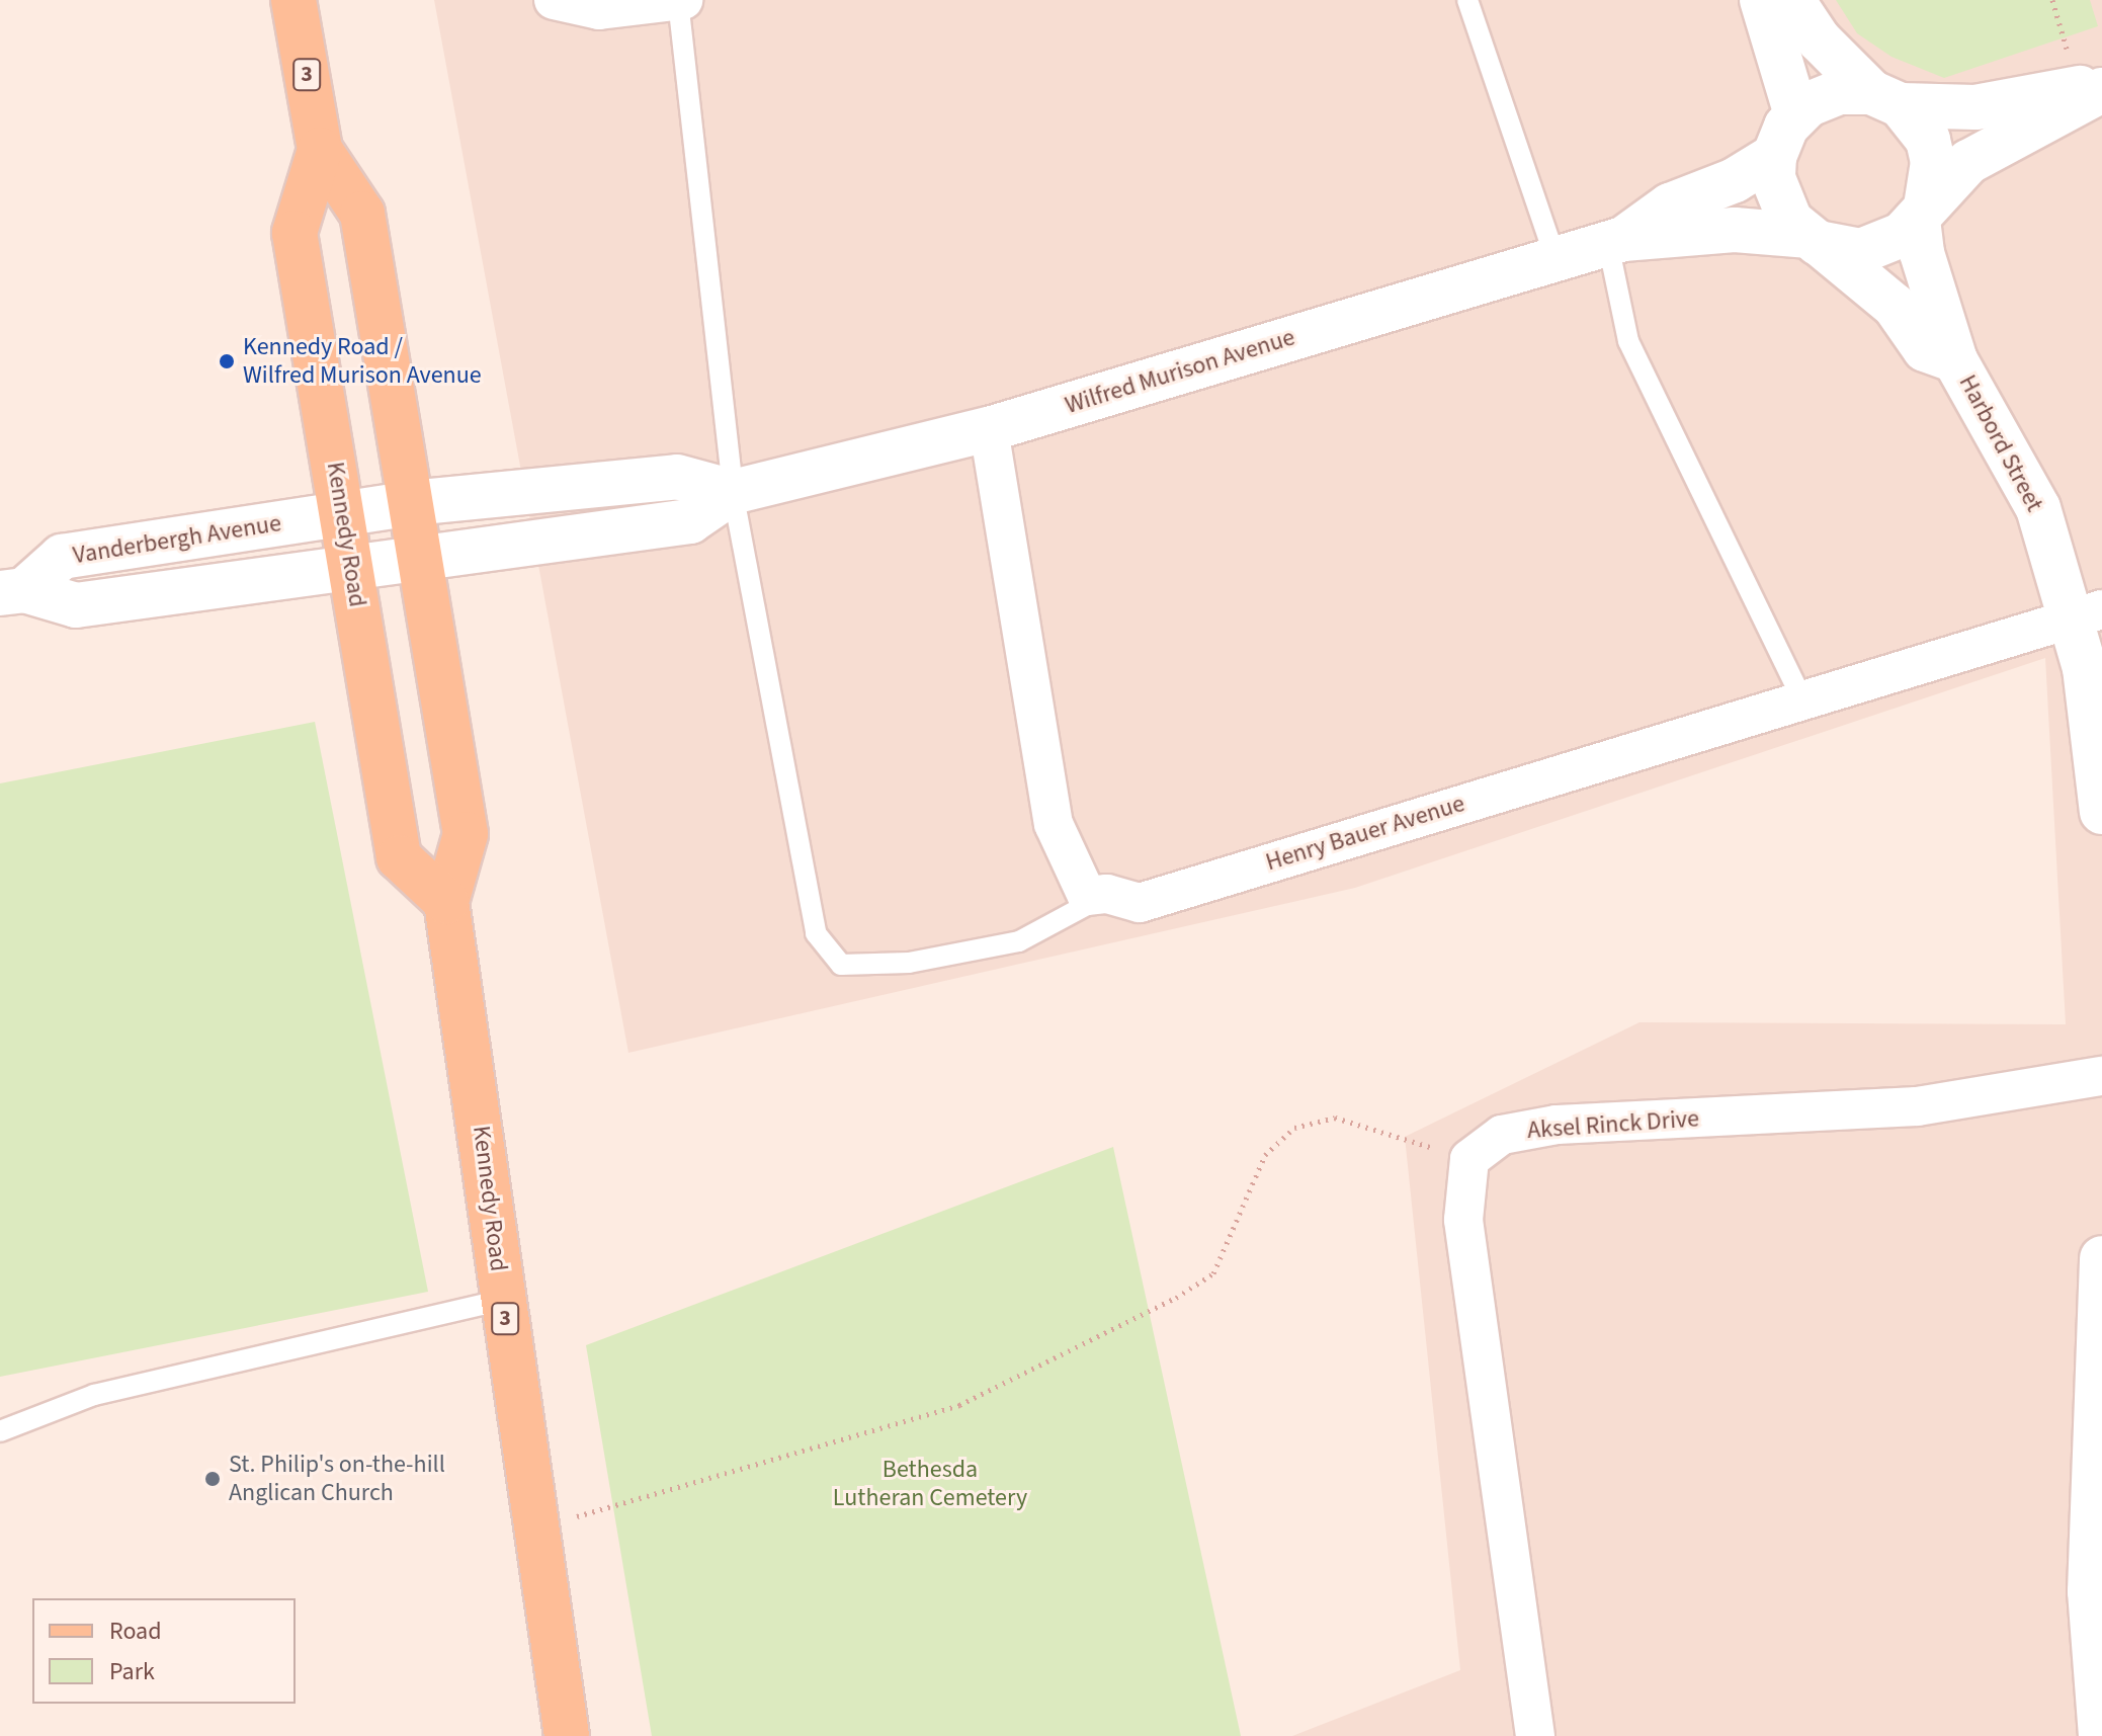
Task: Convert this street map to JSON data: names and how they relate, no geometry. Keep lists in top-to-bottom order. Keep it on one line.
{"streets":{"main road":["3","Kennedy Road"],"street":["Wilfred Murison Avenue","Harbord Street","Vanderbergh Avenue","Henry Bauer Avenue","Aksel Rinck Drive"]},"crossings":[["Wilfred Murison Avenue","Harbord Street"],["Wilfred Murison Avenue","Kennedy Road"],["Wilfred Murison Avenue","Vanderbergh Avenue"],["Wilfred Murison Avenue","Henry Bauer Avenue"],["Harbord Street","Henry Bauer Avenue"],["Kennedy Road","Vanderbergh Avenue"]],"parks":["Bethesda Lutheran Cemetery"],"places":["Kennedy Road / Wilfred Murison Avenue","St. Philip's on-the-hill Anglican Church"],"legend":["Road","Park"]}
